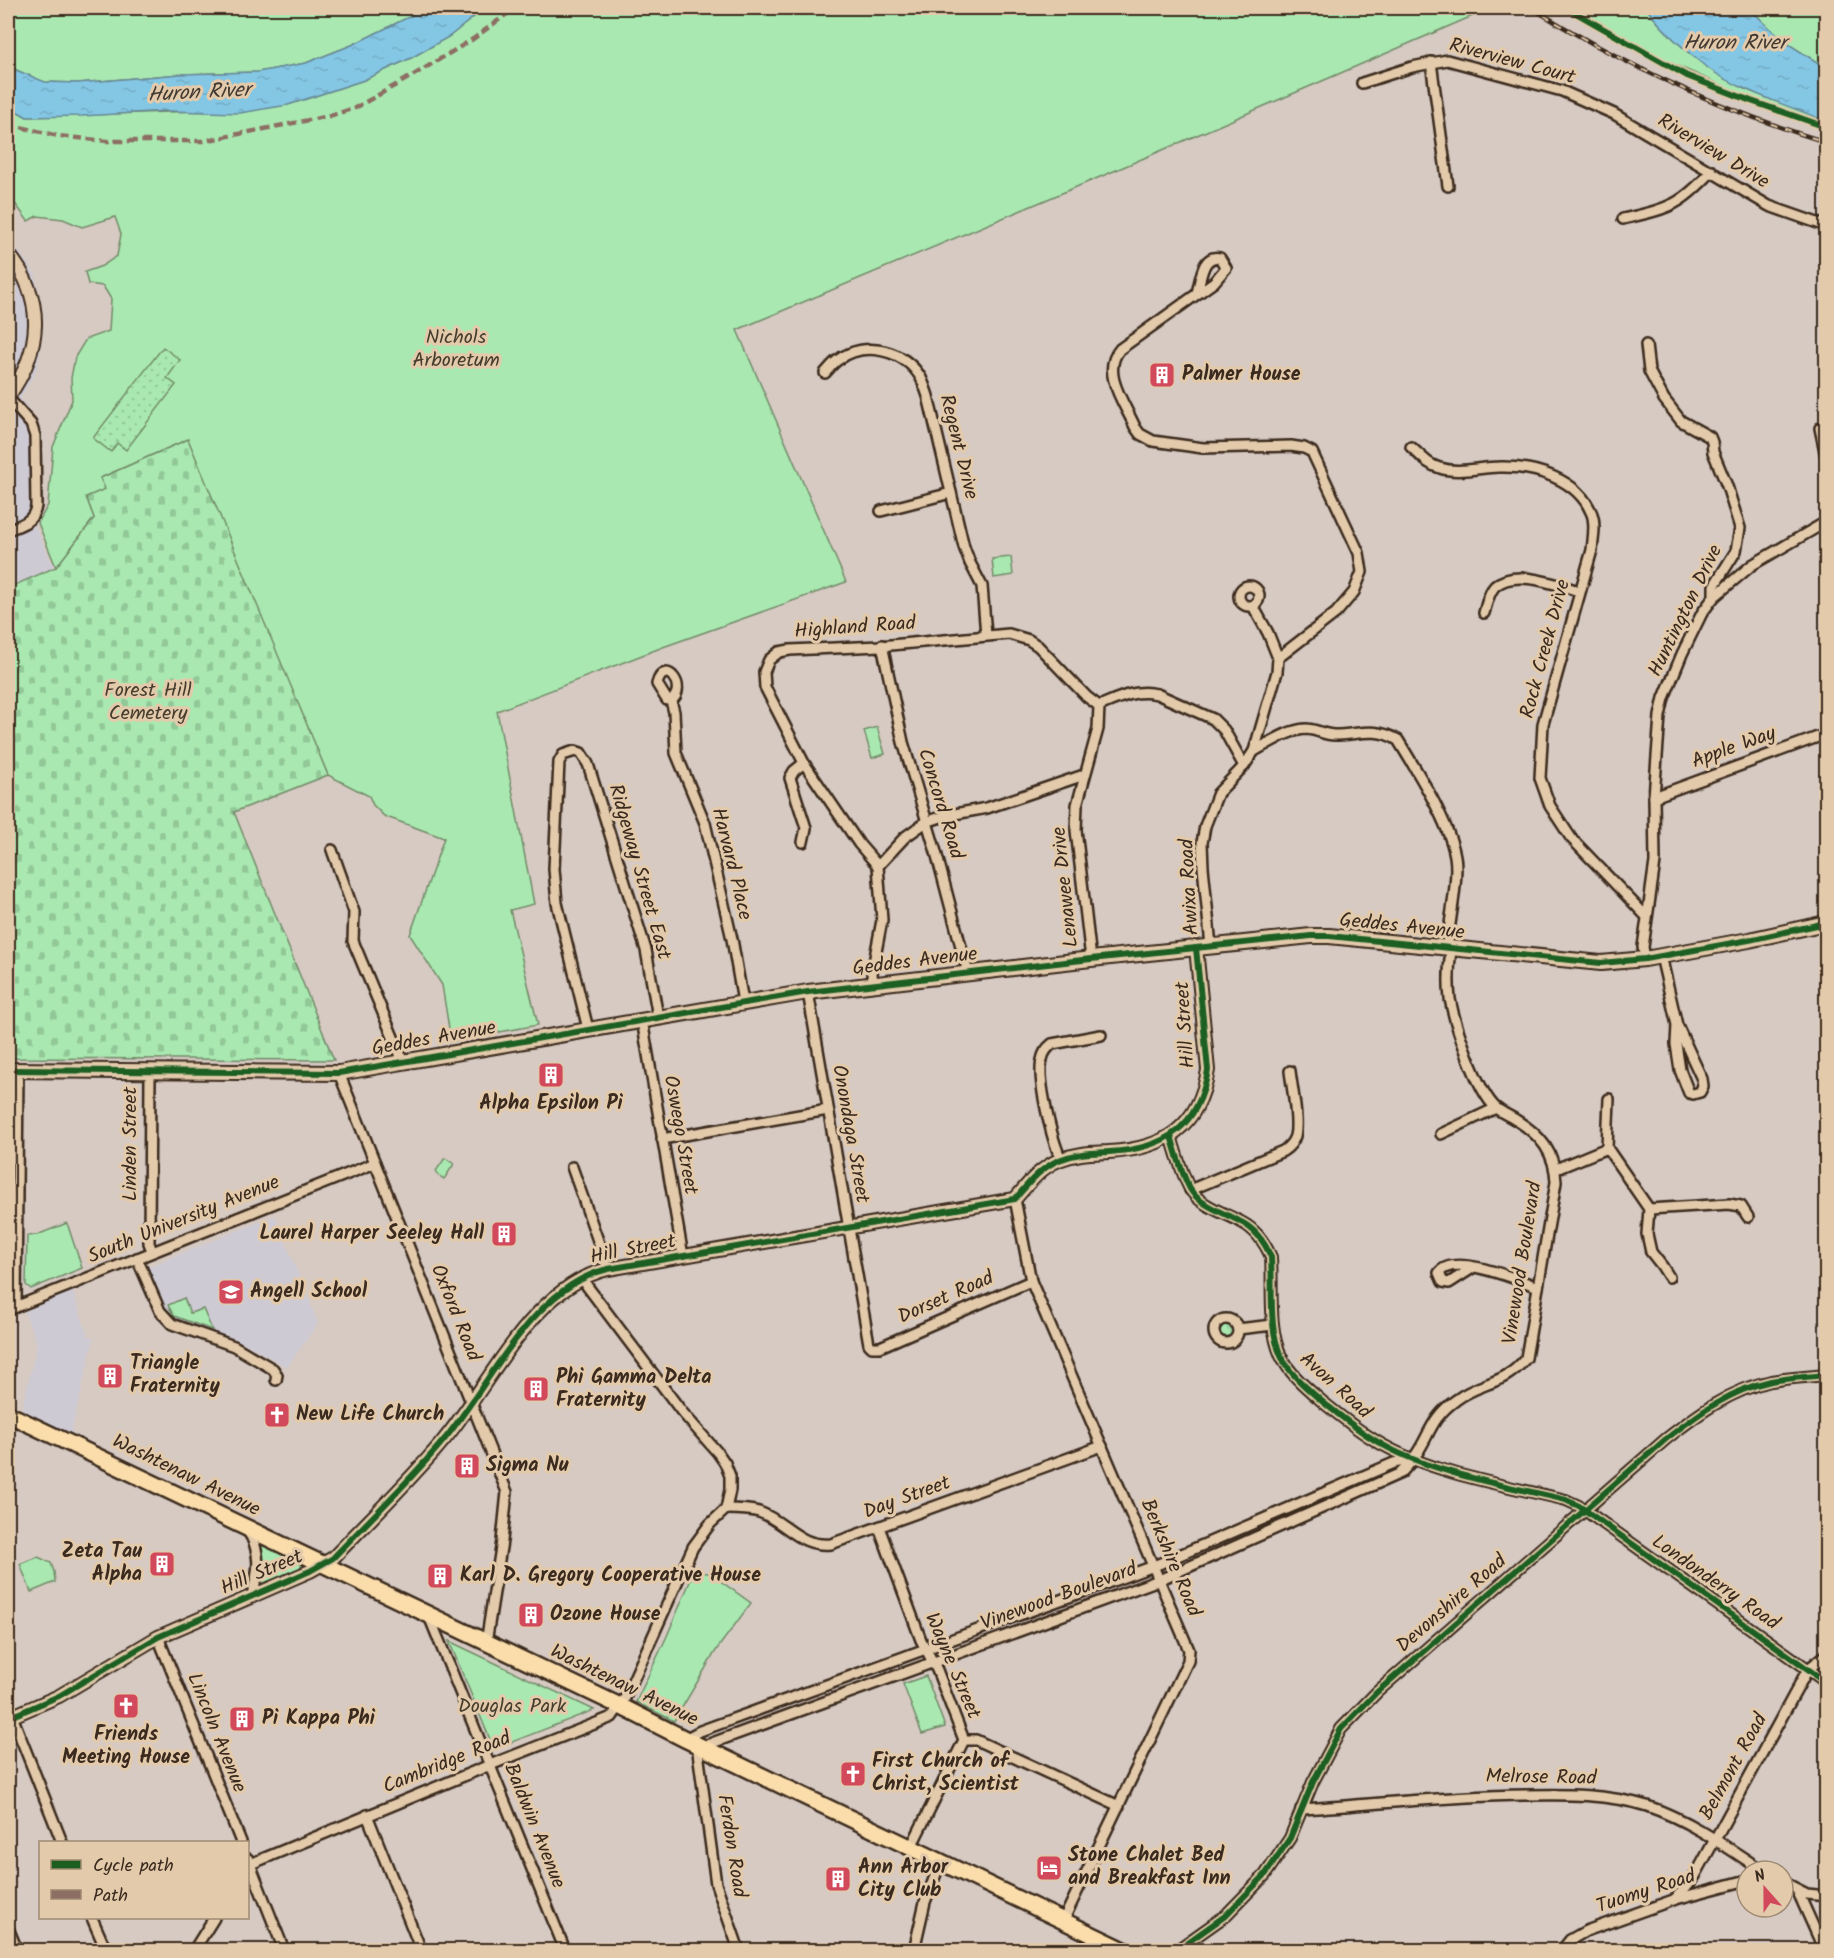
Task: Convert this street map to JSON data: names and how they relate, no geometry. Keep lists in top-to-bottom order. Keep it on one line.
{"streets":{"main road":["Geddes Avenue","Washtenaw Avenue"],"street":["Riverview Court","Riverview Drive","Regent Drive","Huntington Drive","Highland Road","Rock Creek Drive","Apple Way","Concord Road","Harvard Place","Ridgeway Street East","Lenawee Drive","Awixa Road","Hill Street","Onondaga Street","Oswego Street","Linden Street","South University Avenue","Vinewood Boulevard","Dorset Road","Oxford Road","Avon Road","Day Street","Berkshire Road","Londonderry Road","Devonshire Road","Wayne Street","Lincoln Avenue","Cambridge Road","Belmont Road","Melrose Road","Baldwin Avenue","Ferdon Road","Tuomy Road"]},"crossings":[["Riverview Court","Riverview Drive"],["Regent Drive","Highland Road"],["Huntington Drive","Rock Creek Drive"],["Huntington Drive","Apple Way"],["Huntington Drive","Geddes Avenue"],["Highland Road","Concord Road"],["Highland Road","Lenawee Drive"],["Concord Road","Geddes Avenue"],["Harvard Place","Geddes Avenue"],["Ridgeway Street East","Geddes Avenue"],["Lenawee Drive","Geddes Avenue"],["Awixa Road","Geddes Avenue"],["Awixa Road","Vinewood Boulevard"],["Geddes Avenue","Hill Street"],["Geddes Avenue","Onondaga Street"],["Geddes Avenue","Oswego Street"],["Geddes Avenue","Linden Street"],["Geddes Avenue","Vinewood Boulevard"],["Geddes Avenue","Oxford Road"],["Hill Street","Onondaga Street"],["Hill Street","Oswego Street"],["Hill Street","Oxford Road"],["Hill Street","Washtenaw Avenue"],["Hill Street","Berkshire Road"],["Hill Street","Lincoln Avenue"],["Onondaga Street","Dorset Road"],["Linden Street","South University Avenue"],["South University Avenue","Oxford Road"],["Vinewood Boulevard","Avon Road"],["Vinewood Boulevard","Washtenaw Avenue"],["Vinewood Boulevard","Berkshire Road"],["Vinewood Boulevard","Wayne Street"],["Vinewood Boulevard","Ferdon Road"],["Dorset Road","Berkshire Road"],["Oxford Road","Washtenaw Avenue"],["Avon Road","Londonderry Road"],["Avon Road","Devonshire Road"],["Washtenaw Avenue","Berkshire Road"],["Washtenaw Avenue","Wayne Street"],["Washtenaw Avenue","Cambridge Road"],["Washtenaw Avenue","Baldwin Avenue"],["Washtenaw Avenue","Ferdon Road"],["Day Street","Berkshire Road"],["Day Street","Wayne Street"],["Day Street","Cambridge Road"],["Londonderry Road","Devonshire Road"],["Londonderry Road","Belmont Road"],["Devonshire Road","Melrose Road"],["Cambridge Road","Baldwin Avenue"],["Belmont Road","Melrose Road"],["Belmont Road","Tuomy Road"]],"water":["Huron River"],"parks":["Nichols Arboretum","Forest Hill Cemetery","Douglas Park"],"places":{"building":["Palmer House","Alpha Epsilon Pi","Laurel Harper Seeley Hall","Triangle Fraternity","Phi Gamma Delta Fraternity","Sigma Nu","Zeta Tau Alpha","Karl D. Gregory Cooperative House","Ozone House","Pi Kappa Phi","Ann Arbor City Club"],"school or university":["Angell School"],"church":["New Life Church","Friends Meeting House","First Church of Christ, Scientist"],"hotel":["Stone Chalet Bed and Breakfast Inn"]},"legend":["Cycle path","Path"],"north":"top"}
